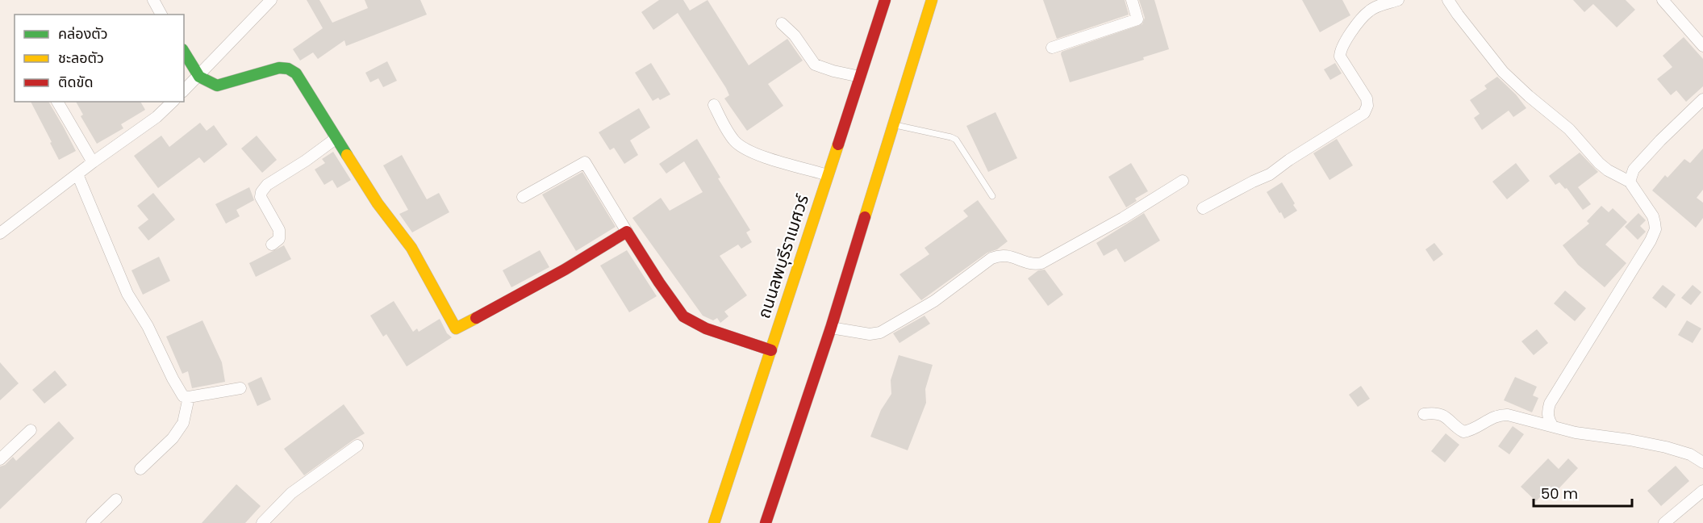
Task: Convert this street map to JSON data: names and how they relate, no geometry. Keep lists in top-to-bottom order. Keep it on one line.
{"streets":{"main road":["ถนนลพบุรีราเมศวร์"]},"legend":["คล่องตัว","ชะลอตัว","ติดขัด"],"scale_bar":"50 m"}
